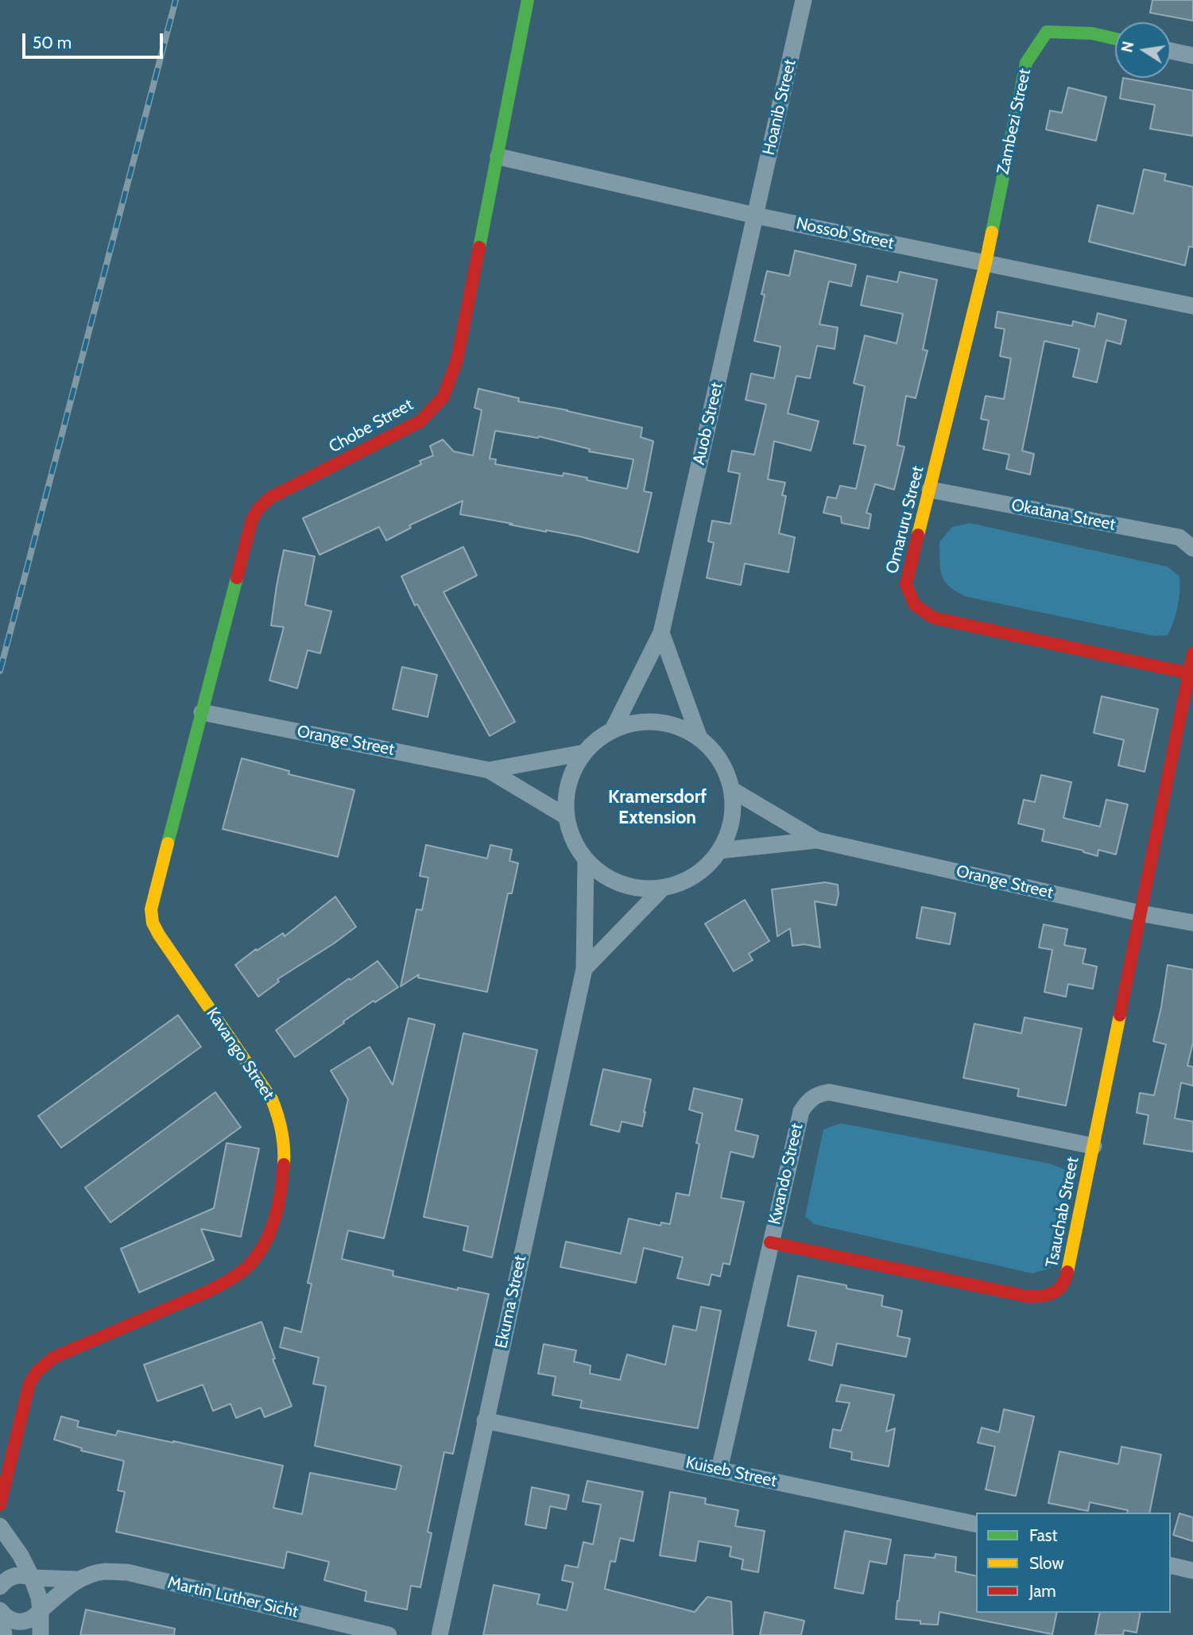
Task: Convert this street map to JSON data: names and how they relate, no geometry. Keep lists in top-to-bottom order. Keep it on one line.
{"streets":{"street":["Hoanib Street","Zambezi Street","Nossob Street","Auob Street","Chobe Street","Okatana Street","Omaruru Street","Orange Street","Kavango Street","Kwando Street","Tsauchab Street","Ekuma Street","Kuiseb Street","Martin Luther Sicht"]},"crossings":[["Hoanib Street","Nossob Street"],["Hoanib Street","Auob Street"],["Zambezi Street","Nossob Street"],["Zambezi Street","Omaruru Street"],["Nossob Street","Auob Street"],["Nossob Street","Chobe Street"],["Nossob Street","Omaruru Street"],["Auob Street","Orange Street"],["Auob Street","Ekuma Street"],["Chobe Street","Orange Street"],["Chobe Street","Kavango Street"],["Okatana Street","Omaruru Street"],["Orange Street","Kavango Street"],["Orange Street","Tsauchab Street"],["Orange Street","Ekuma Street"],["Kwando Street","Tsauchab Street"],["Kwando Street","Kuiseb Street"],["Ekuma Street","Kuiseb Street"]],"districts":["Kramersdorf Extension"],"legend":["Fast","Slow","Jam"],"scale_bar":"50 m","north":"left"}
